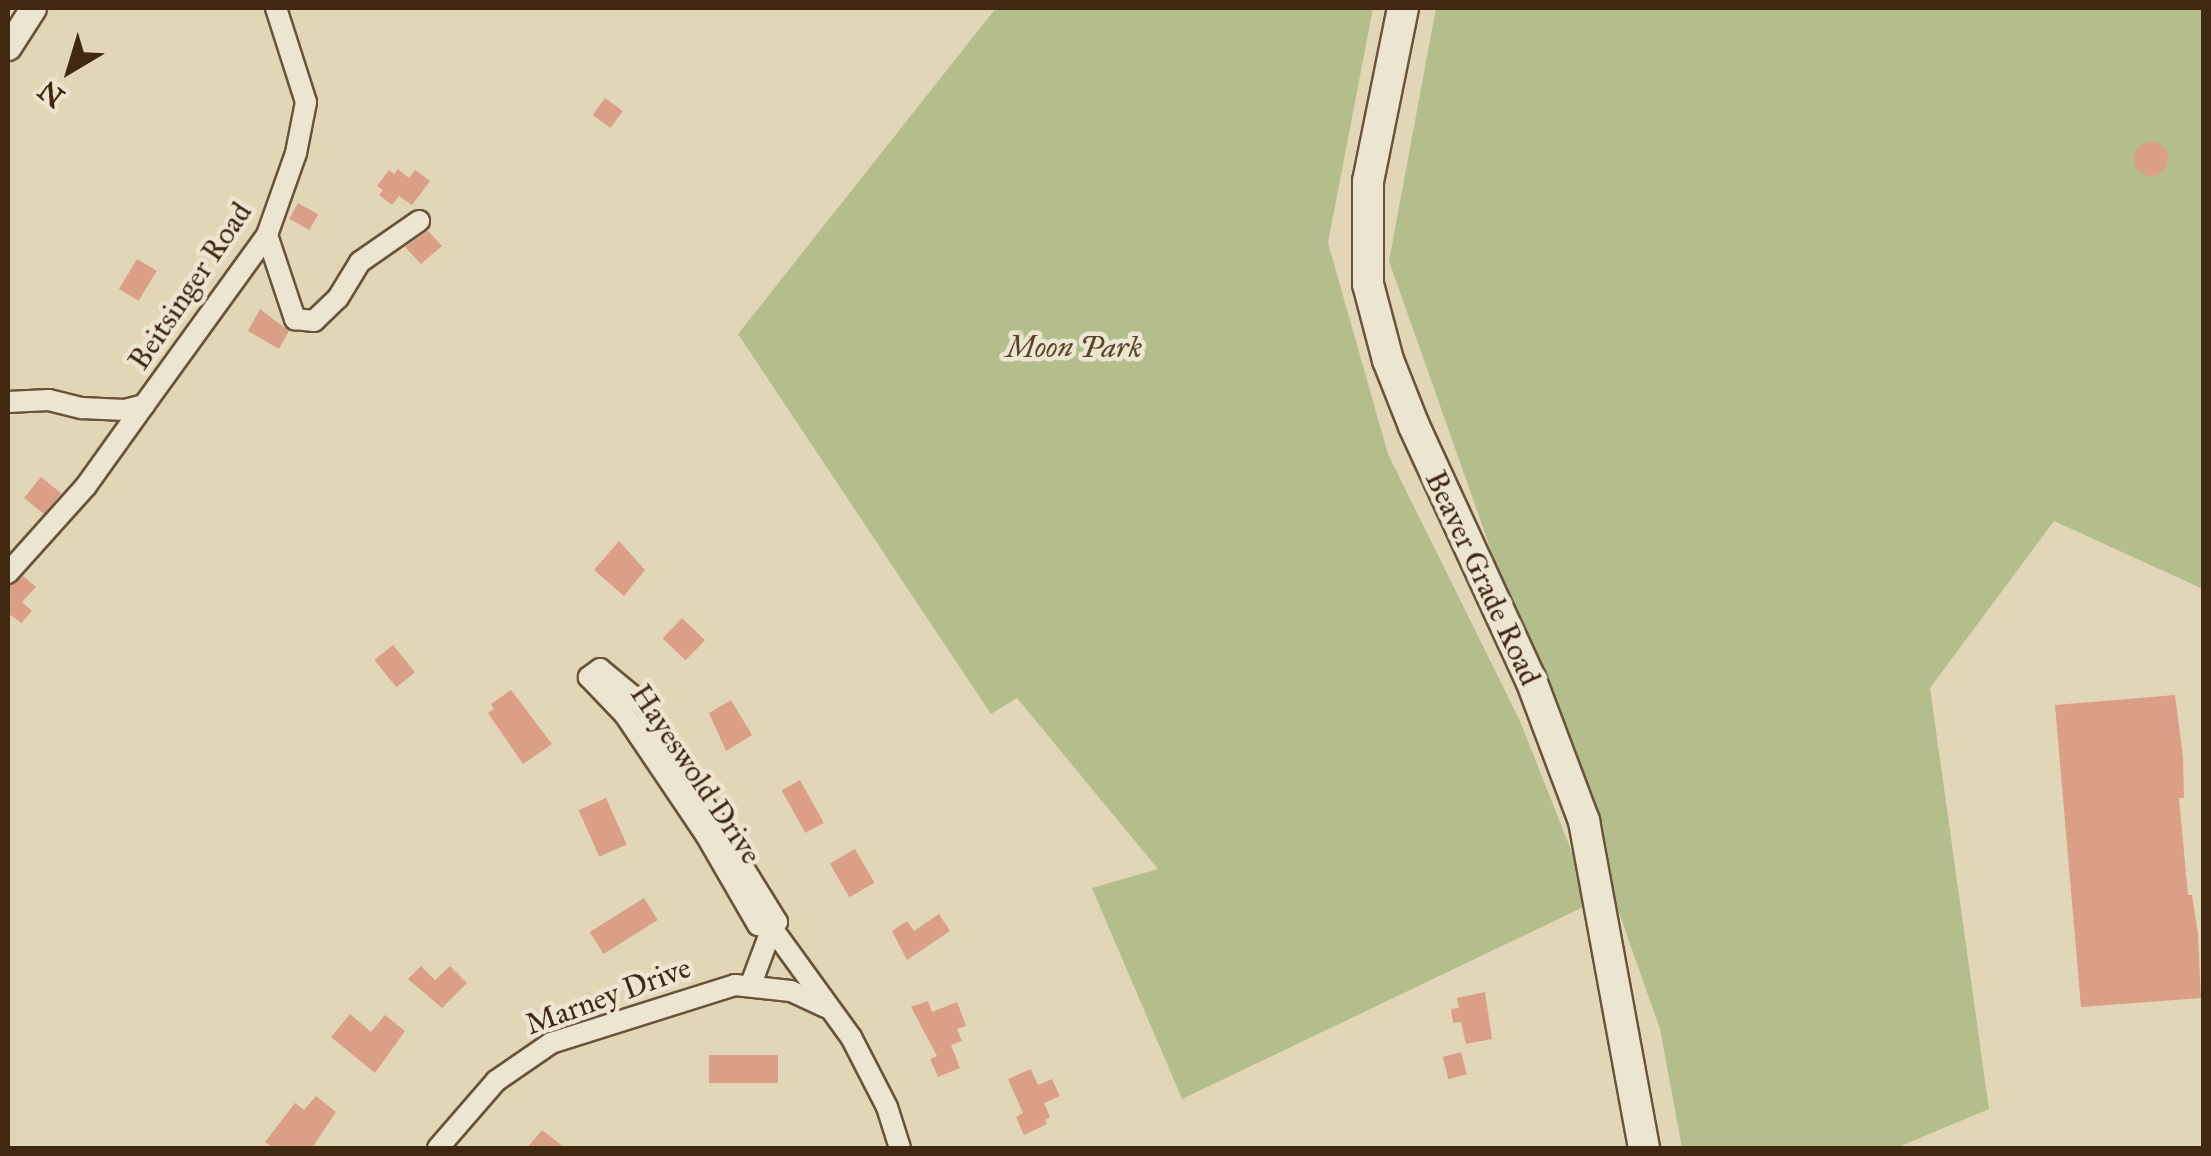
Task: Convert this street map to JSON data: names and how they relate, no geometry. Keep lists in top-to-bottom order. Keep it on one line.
{"streets":{"main road":["Beaver Grade Road"],"street":["Beitsinger Road","Hayeswold Drive","Marney Drive"]},"crossings":[["Hayeswold Drive","Marney Drive"]],"parks":["Moon Park"],"north":"bottom left"}
